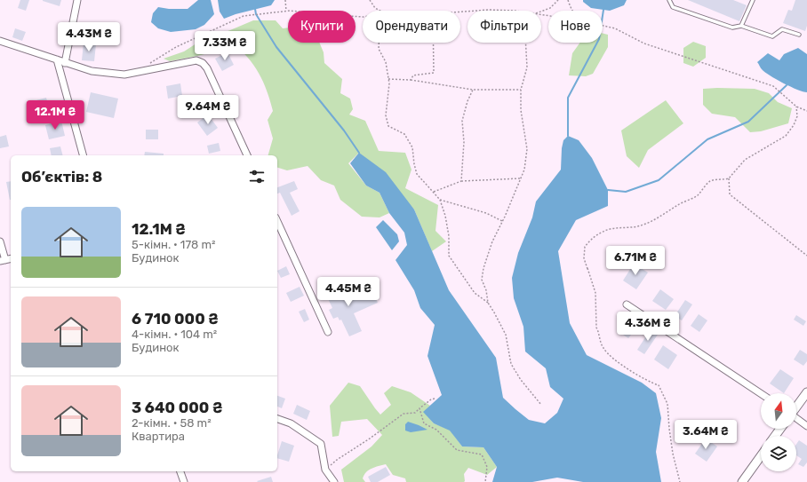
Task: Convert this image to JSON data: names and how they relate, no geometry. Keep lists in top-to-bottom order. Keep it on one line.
{"north":"top","page":{"chip":["Купити","Орендувати","Фільтри","Нове"],"price":["4.43M ₴","7.33M ₴","9.64M ₴","12.1M ₴","6.71M ₴","4.45M ₴","4.36M ₴","3.64M ₴"],"heading":"Об’єктів: 8","list":[{"name":"12.1M ₴","note":"5-кімн. · 178 m² · Будинок"},{"name":"6 710 000 ₴","note":"4-кімн. · 104 m² · Будинок"},{"name":"3 640 000 ₴","note":"2-кімн. · 58 m² · Квартира"}]}}
